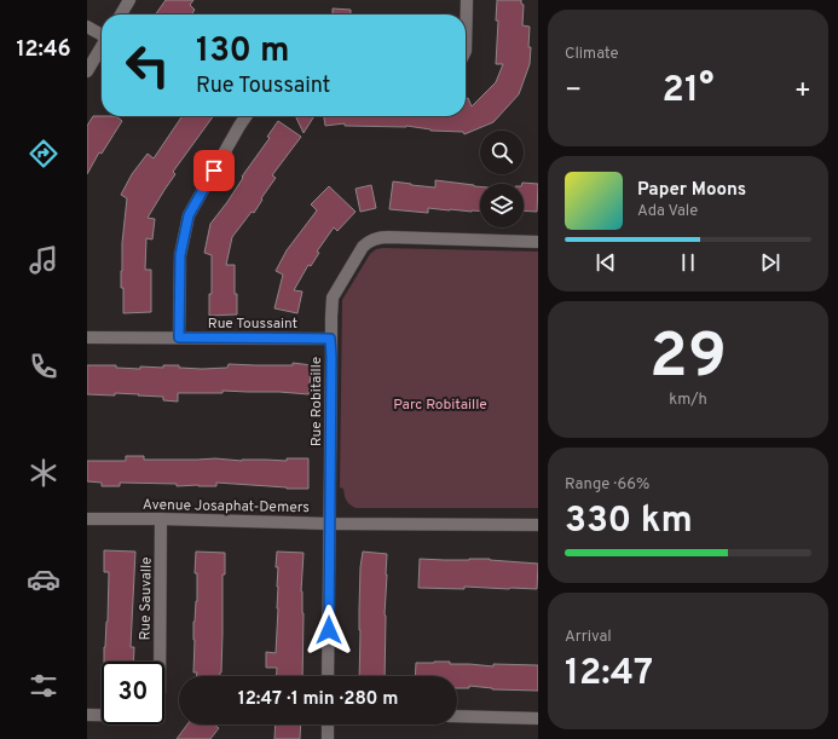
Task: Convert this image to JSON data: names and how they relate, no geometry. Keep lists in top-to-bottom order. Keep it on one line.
{"streets":{"street":["Rue Toussaint","Rue Robitaille","Avenue Josaphat-Demers","Rue Sauvalle"]},"crossings":[["Rue Toussaint","Rue Robitaille"],["Rue Robitaille","Avenue Josaphat-Demers"],["Avenue Josaphat-Demers","Rue Sauvalle"]],"parks":["Parc Robitaille"],"page":{"tabs":"12:46","tile":["Climate",["29","km/h"],["Range · 66%","330 km"],["Arrival","12:47"]],"turn":["130 m","Rue Toussaint"],"heat":["−","21°","+"],"song":["Paper Moons","Ada Vale"],"limit":"30","trip":"12:47 · 1 min · 280 m"}}
